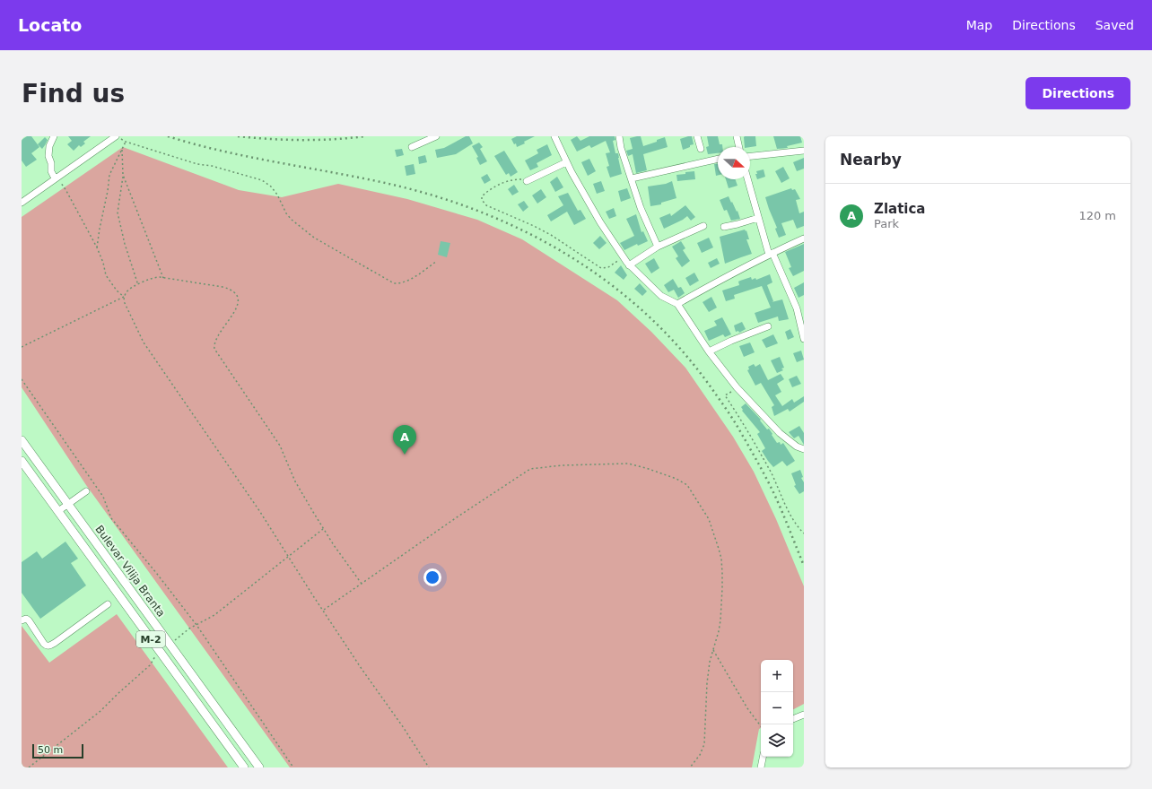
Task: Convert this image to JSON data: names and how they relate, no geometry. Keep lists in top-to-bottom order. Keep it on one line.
{"streets":{"main road":["Bulevar Vilija Branta","M-2"]},"scale_bar":"50 m","north":"right","page":{"header":"Locato","nav":["Map","Directions","Saved"],"buttons":"Directions","title":"Find us","heading":"Nearby","list":[{"mark":"A","name":"Zlatica","note":"Park","value":"120 m"}],"pins":"A","map_buttons":["+","−"],"scale":"50 m"}}
